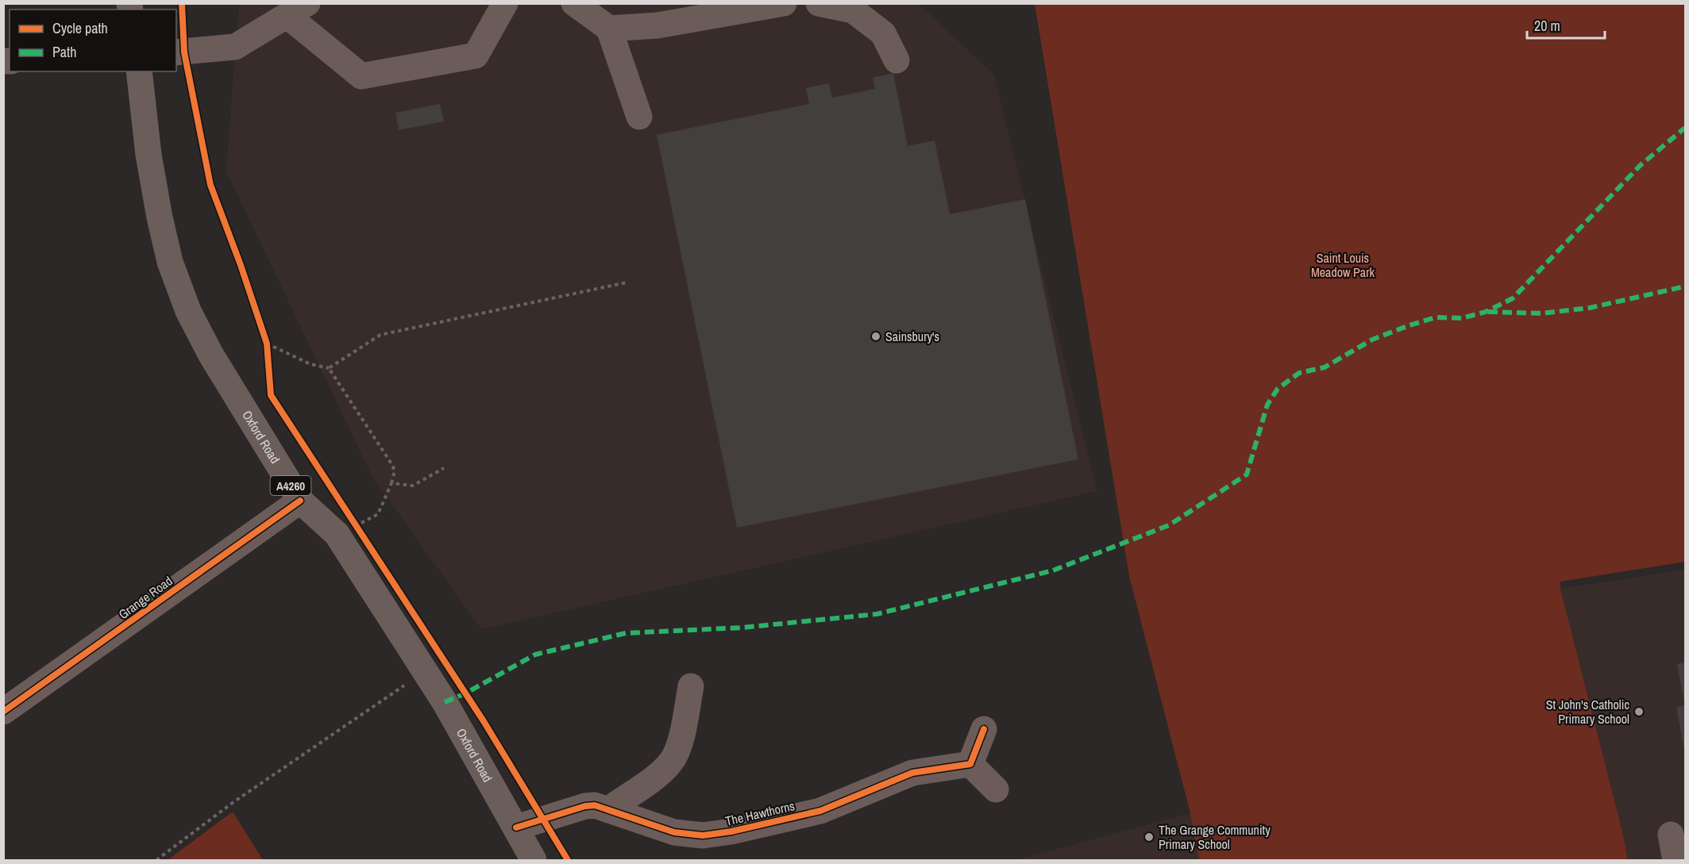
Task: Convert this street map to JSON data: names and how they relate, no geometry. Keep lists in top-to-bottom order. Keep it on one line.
{"streets":{"main road":["Oxford Road","A4260"],"street":["Grange Road","The Hawthorns"]},"crossings":[["Oxford Road","Grange Road"],["Oxford Road","The Hawthorns"]],"parks":["Saint Louis Meadow Park"],"places":["Sainsbury's","St John's Catholic Primary School","The Grange Community Primary School"],"legend":["Cycle path","Path"],"scale_bar":"20 m"}
